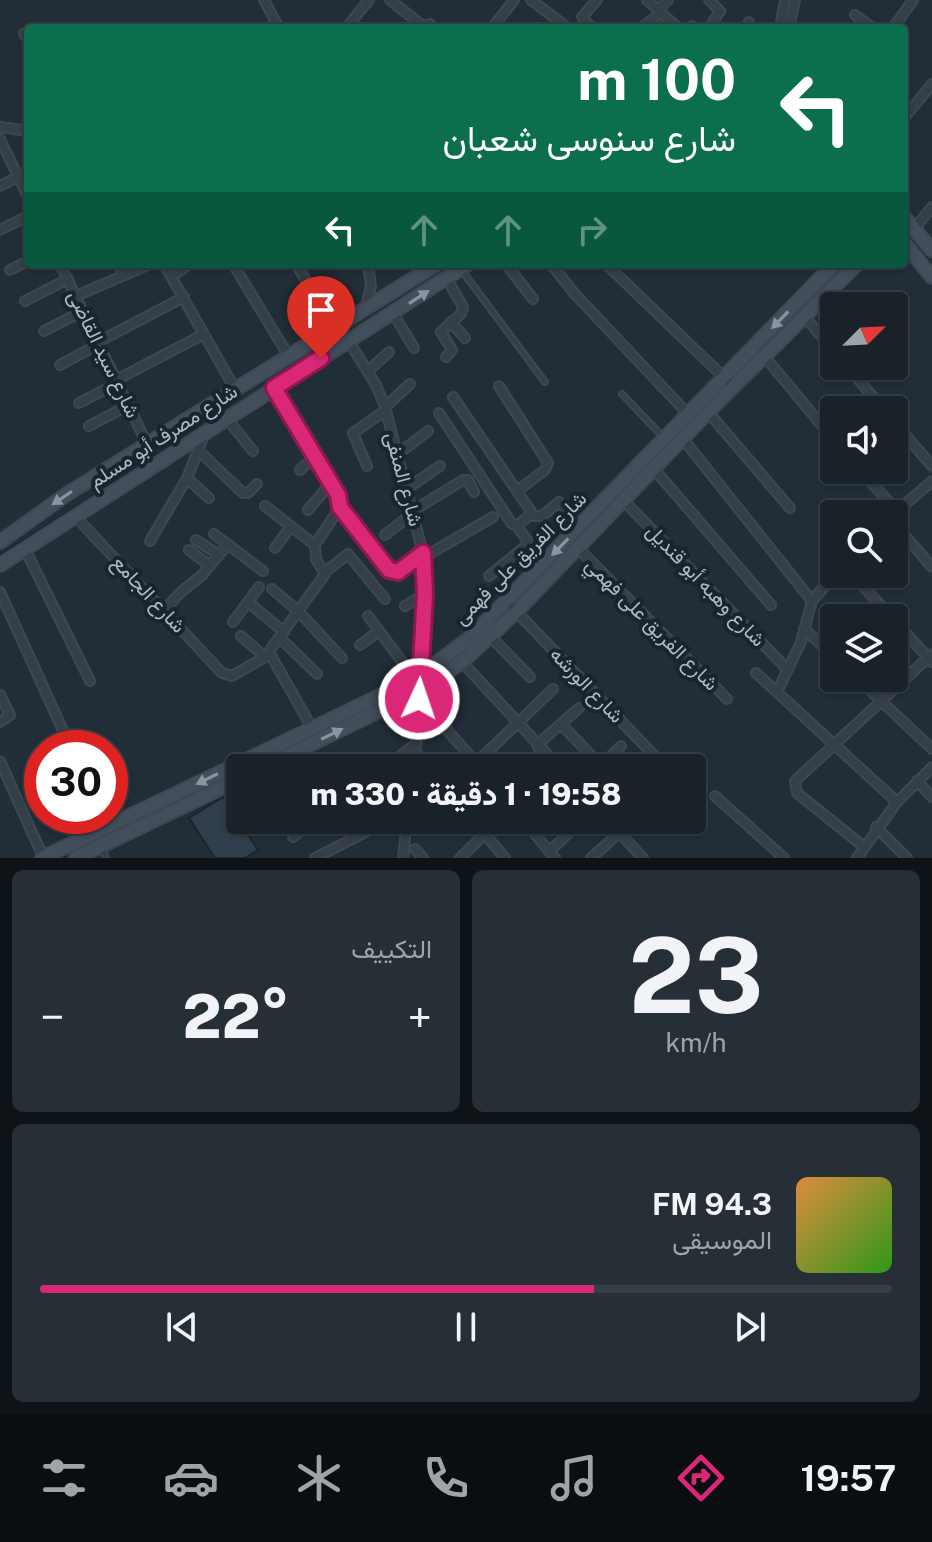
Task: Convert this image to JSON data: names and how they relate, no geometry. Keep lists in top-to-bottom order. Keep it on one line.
{"streets":{"street":["شارع سيد القاضى","شارع مصرف أبو مسلم","شارع المنفى","شارع الفريق على فهمى","شارع وهبه أبو قنديل","شارع الجامع","شارع الفريق على فهمي","شارع الورشه"]},"crossings":[["شارع سيد القاضى","شارع مصرف أبو مسلم"],["شارع مصرف أبو مسلم","شارع المنفى"],["شارع مصرف أبو مسلم","شارع الجامع"],["شارع المنفى","شارع الفريق على فهمى"],["شارع الفريق على فهمى","شارع وهبه أبو قنديل"],["شارع الفريق على فهمى","شارع الفريق على فهمي"],["شارع الفريق على فهمى","شارع الورشه"]],"north":"top right","page":{"turn":["100 m","شارع سنوسى شعبان"],"limit":"30","trip":"19:58 · 1 دقيقة · 330 m","tile":[["23","km/h"],"التكييف"],"heat":["−","22°","+"],"song":["94.3 FM","الموسيقى"],"tabs":"19:57"}}
